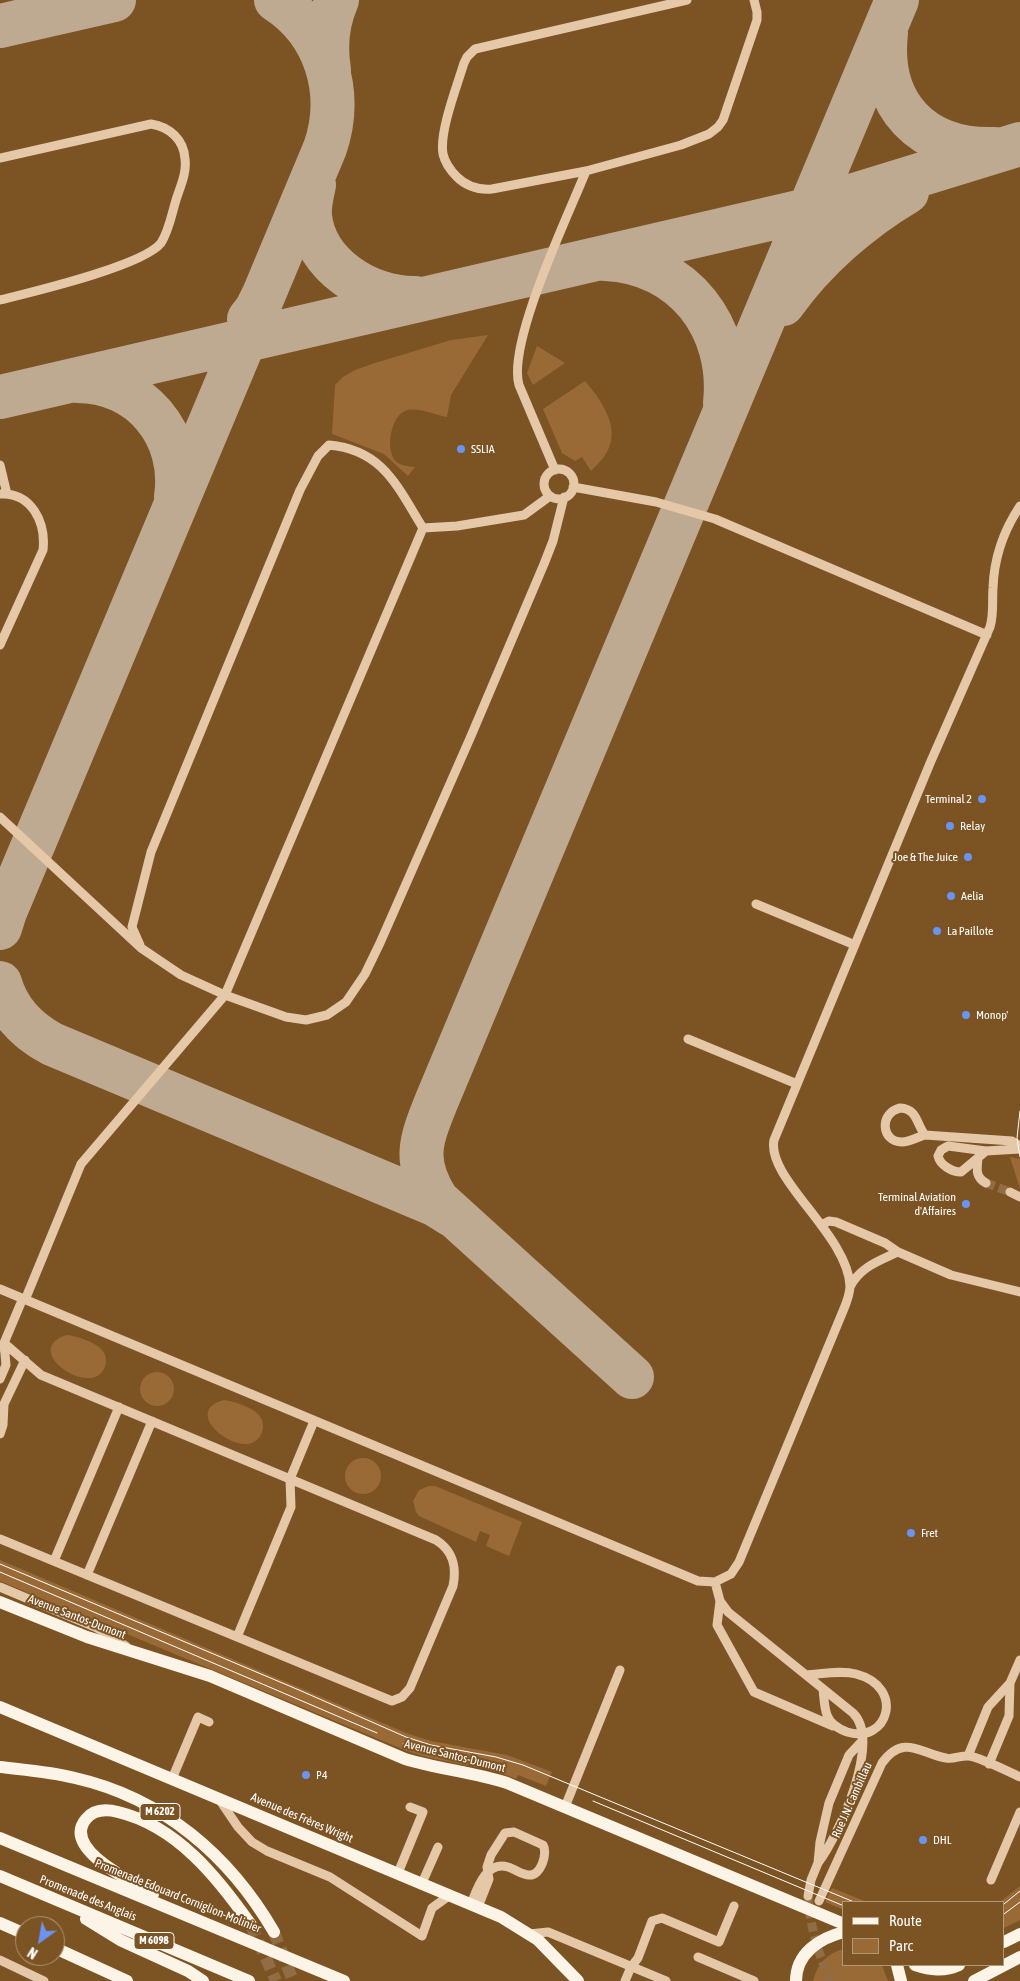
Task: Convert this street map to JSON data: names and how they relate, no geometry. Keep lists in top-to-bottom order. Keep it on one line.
{"streets":{"main road":["Avenue Santos-Dumont","M 6202","Avenue des Frères Wright","Promenade Edouard Corniglion-Molinier","Promenade des Anglais","M 6098"],"lane":["Rue J.N. Cambillau"]},"crossings":[["M 6202","Promenade Edouard Corniglion-Molinier"]],"places":["SSLIA","Terminal 2","Relay","Joe & The Juice","Aelia","La Paillote","Monop'","Terminal Aviation d'Affaires","Fret","P4","DHL"],"legend":["Route","Parc"],"north":"bottom left"}
